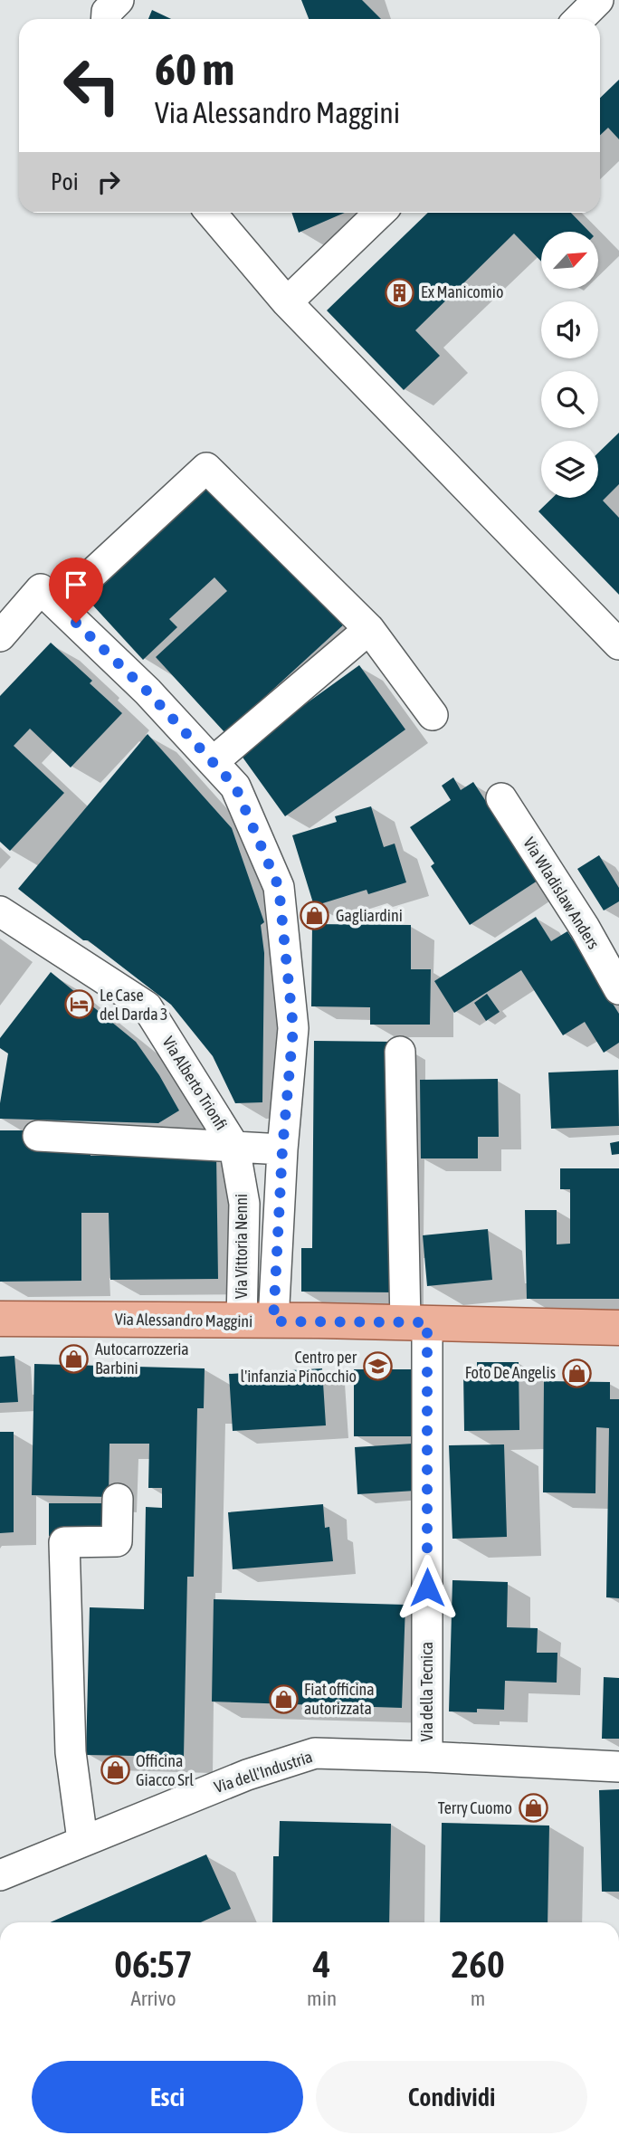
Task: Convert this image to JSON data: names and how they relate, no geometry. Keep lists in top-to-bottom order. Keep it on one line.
{"streets":{"main road":["Via Alessandro Maggini"],"street":["Via Wladislaw Anders","Via Alberto Trionfi","Via Vittoria Nenni","Via della Tecnica","Via dell'Industria"]},"crossings":[["Via Alberto Trionfi","Via Vittoria Nenni"],["Via Vittoria Nenni","Via Alessandro Maggini"],["Via Alessandro Maggini","Via della Tecnica"],["Via della Tecnica","Via dell'Industria"]],"places":{"building":["Ex Manicomio"],"shop":["Gagliardini","Autocarrozzeria Barbini","Foto De Angelis","Fiat officina autorizzata","Officina Giacco Srl","Terry Cuomo"],"hotel":["Le Case del Darda 3"],"school or university":["Centro per l'infanzia Pinocchio"]},"north":"top right","page":{"turn":["60 m","Via Alessandro Maggini"],"then":"Poi","eta":["06:57","Arrivo","4","min","260","m"],"buttons":["Esci","Condividi"]}}
